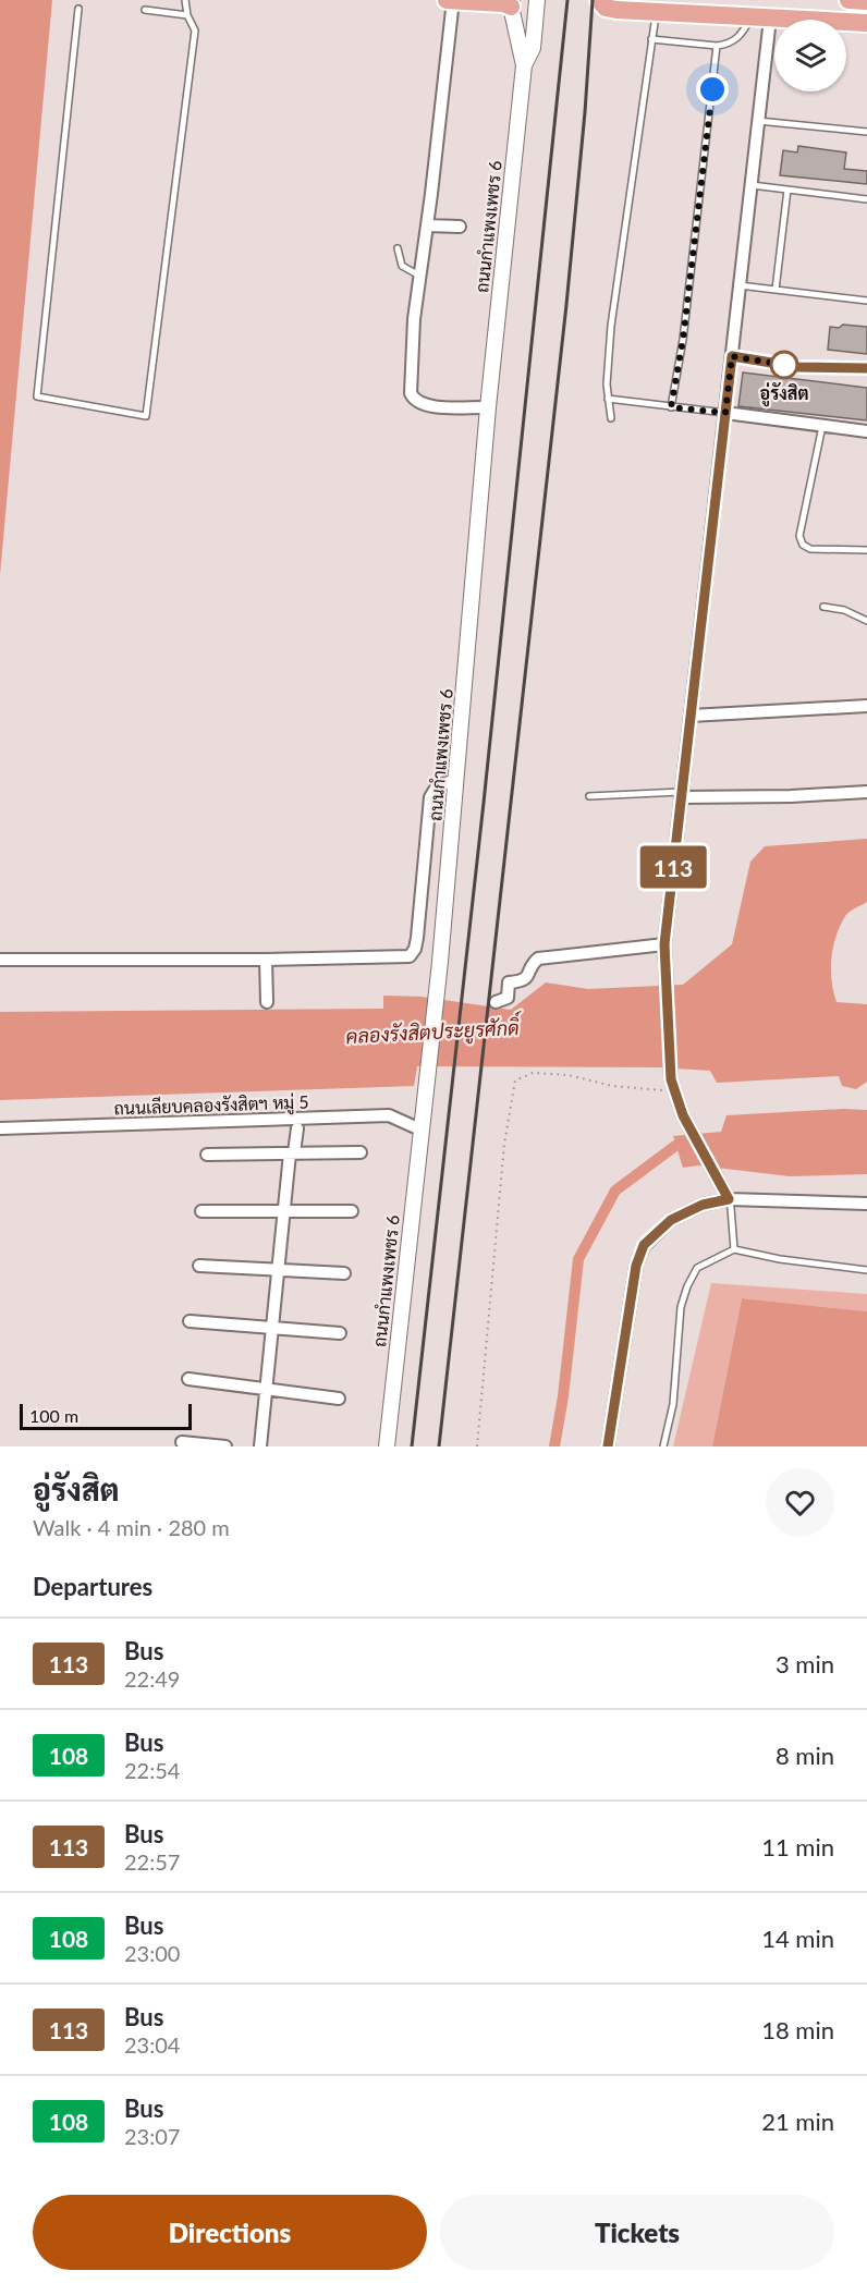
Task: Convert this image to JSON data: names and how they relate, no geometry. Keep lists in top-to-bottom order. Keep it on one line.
{"streets":{"main road":["ถนนกำแพงเพชร 6"],"street":["ถนนเลียบคลองรังสิตฯ หมู่ 5"]},"crossings":[["ถนนกำแพงเพชร 6","ถนนเลียบคลองรังสิตฯ หมู่ 5"]],"water":["คลองรังสิตประยูรศักดิ์"],"places":["อู่รังสิต"],"lines":["bus line 113"],"scale_bar":"100 m","page":{"on_map":"113","scale":"100 m","heading":[["อู่รังสิต","Walk · 4 min · 280 m"],"Departures"],"list":[{"mark":"113","name":"Bus","note":"22:49","value":"3 min"},{"mark":"108","name":"Bus","note":"22:54","value":"8 min"},{"mark":"113","name":"Bus","note":"22:57","value":"11 min"},{"mark":"108","name":"Bus","note":"23:00","value":"14 min"},{"mark":"113","name":"Bus","note":"23:04","value":"18 min"},{"mark":"108","name":"Bus","note":"23:07","value":"21 min"}],"buttons":["Directions","Tickets"]}}
